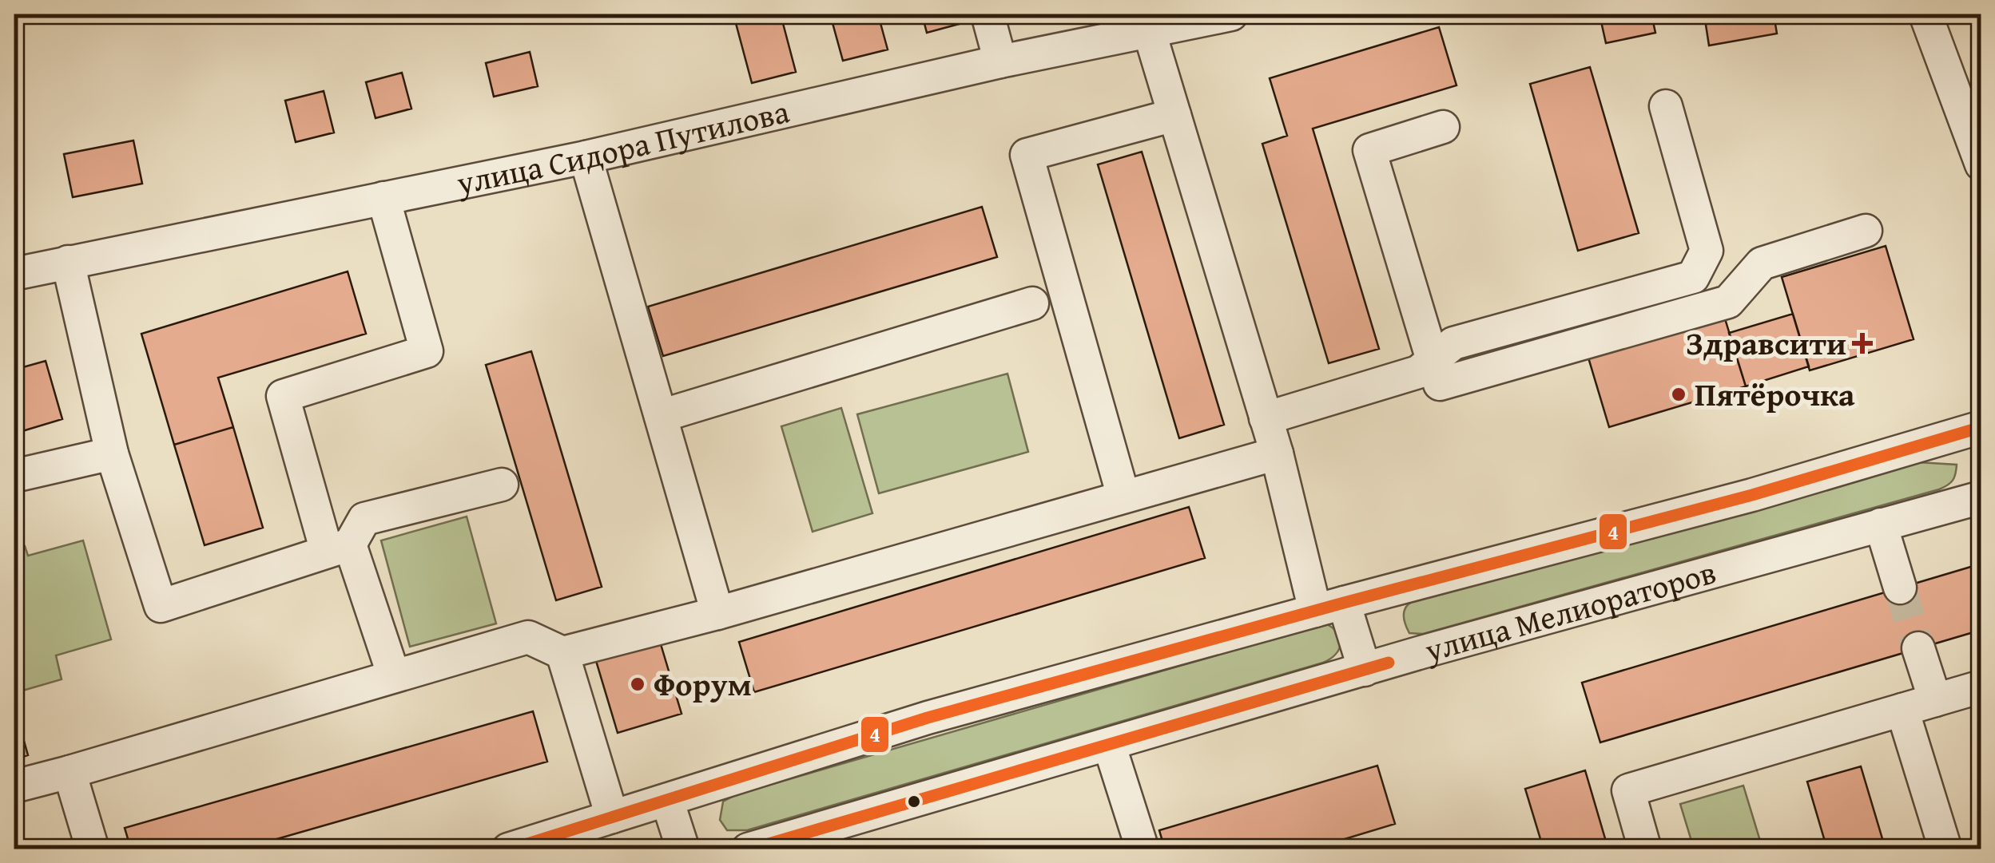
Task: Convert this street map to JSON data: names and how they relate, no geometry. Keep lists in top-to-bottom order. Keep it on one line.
{"streets":{"street":["улица Сидора Путилова","улица Мелиораторов"]},"places":{"health":["Здравсити"],"other":["Пятёрочка","Форум"]},"lines":["transit line 4"]}
